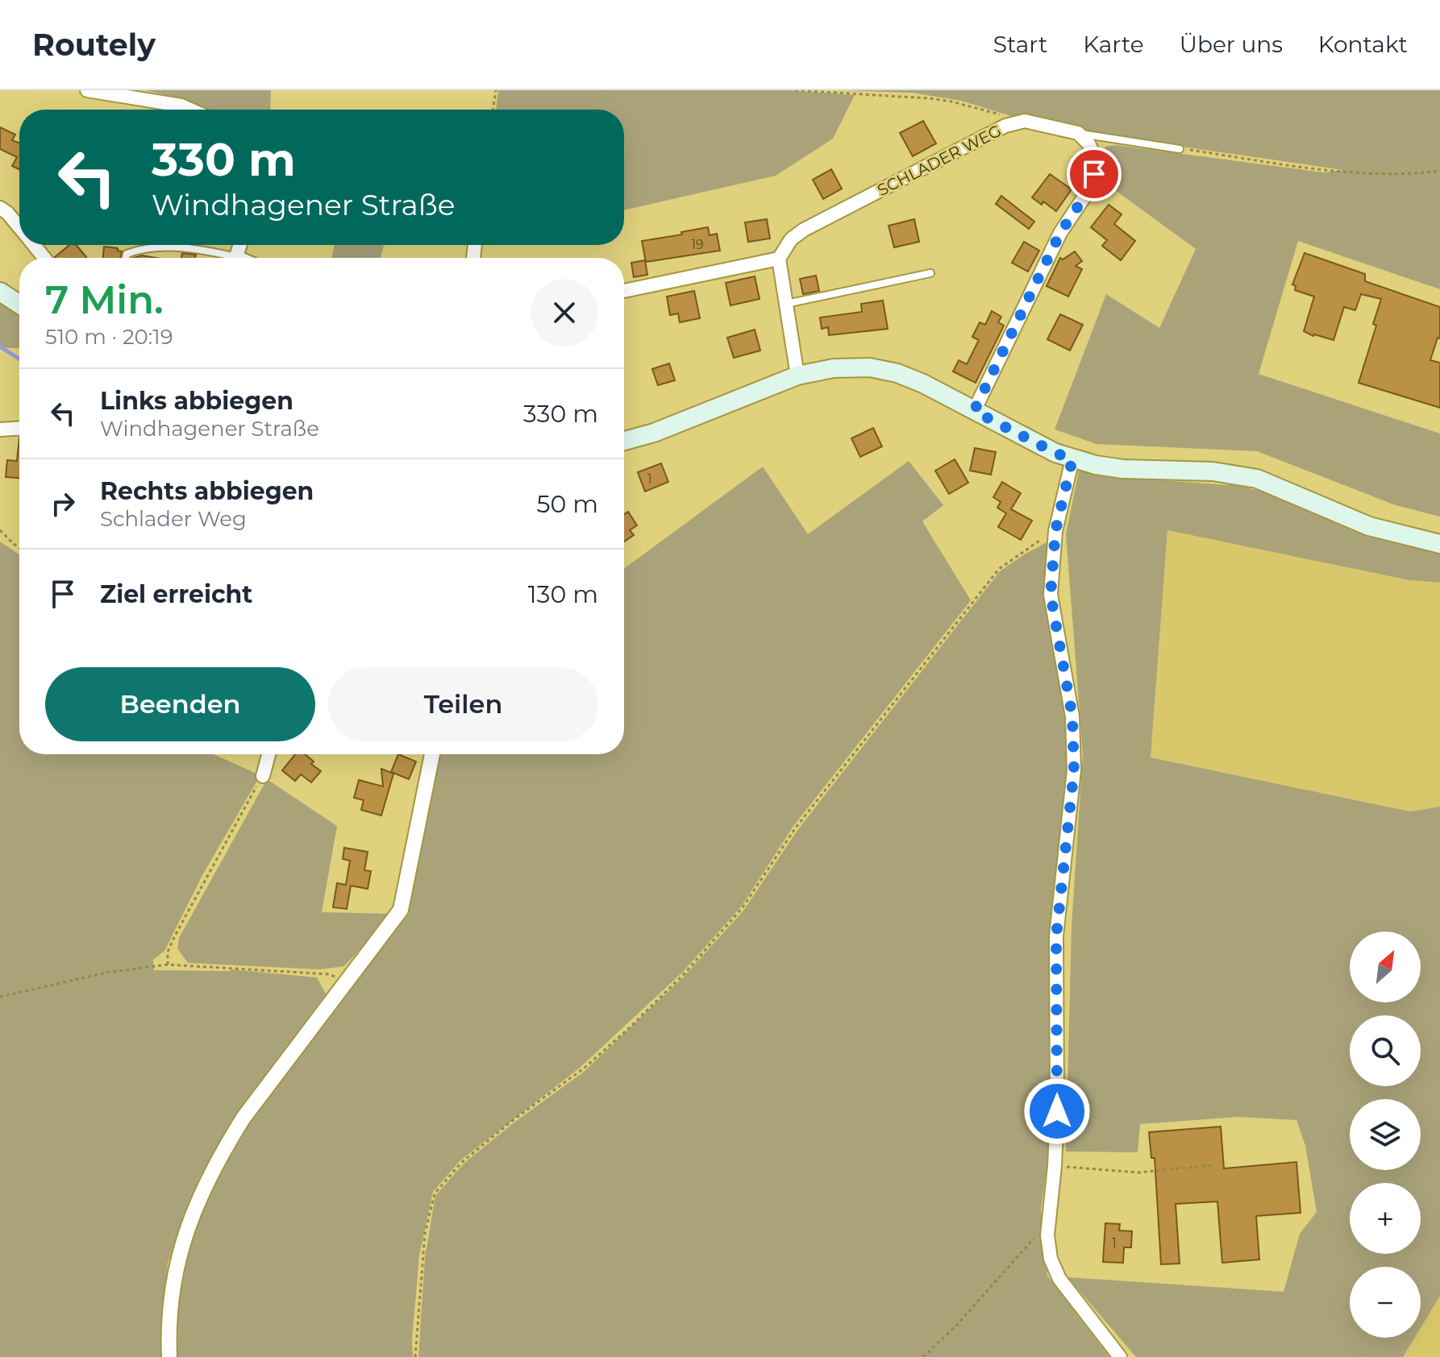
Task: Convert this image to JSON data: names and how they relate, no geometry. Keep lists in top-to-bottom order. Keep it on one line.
{"streets":{"street":["SCHLADER WEG"]},"house_numbers":["19","1","1"],"north":"top right","page":{"header":"Routely","nav":["Start","Karte","Über uns","Kontakt"],"turn":["330 m","Windhagener Straße"],"heading":["7 Min.","510 m · 20:19"],"list":[{"name":"Links abbiegen","note":"Windhagener Straße","value":"330 m"},{"name":"Rechts abbiegen","note":"Schlader Weg","value":"50 m"},{"name":"Ziel erreicht","value":"130 m"}],"buttons":["Beenden","Teilen"],"map_buttons":["+","−"]}}
